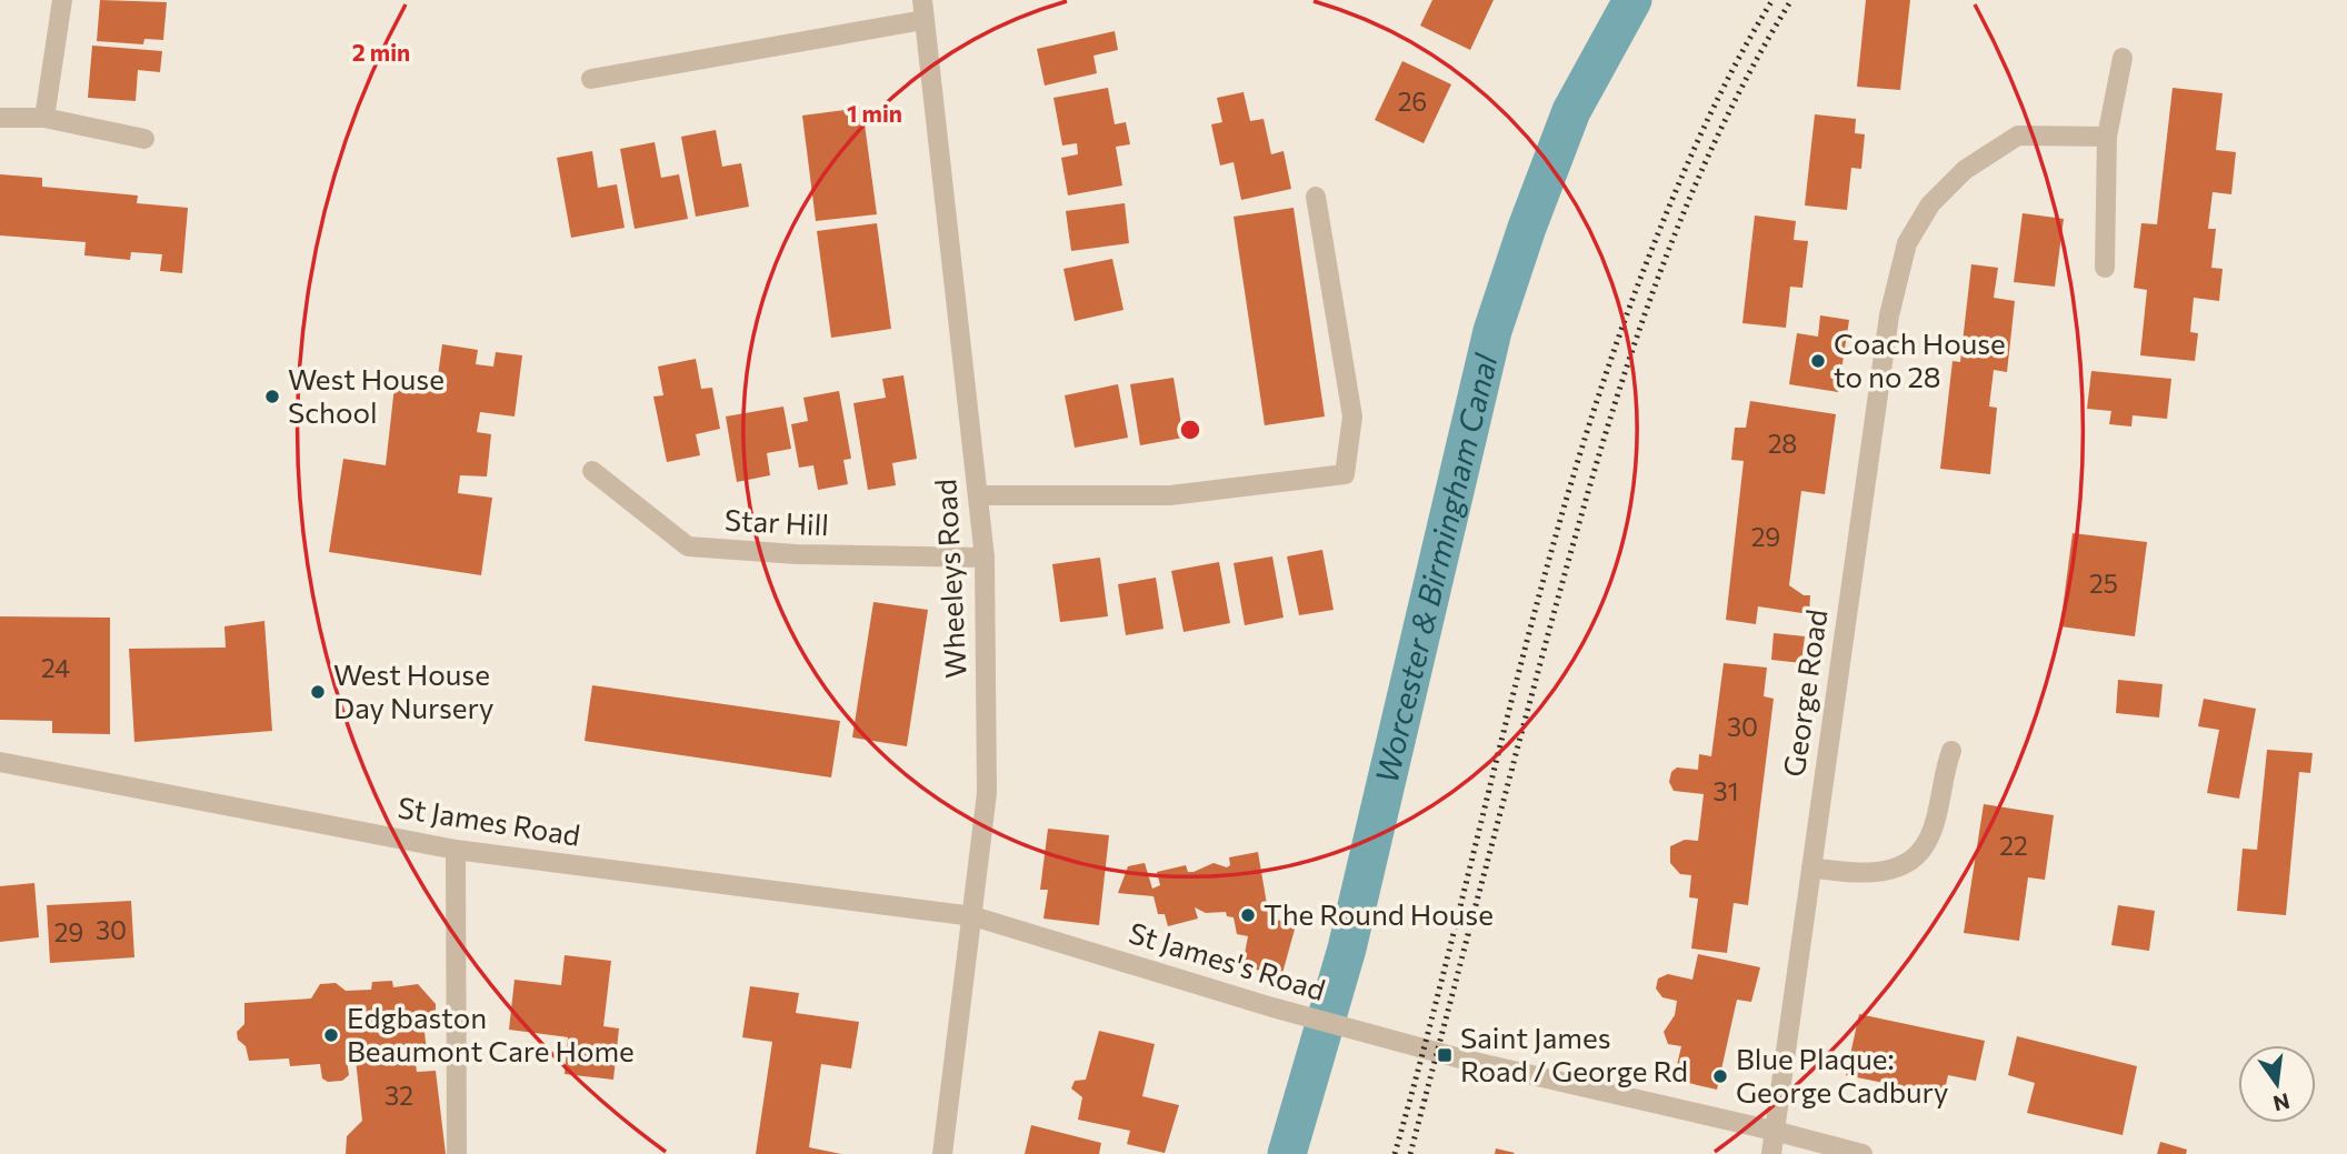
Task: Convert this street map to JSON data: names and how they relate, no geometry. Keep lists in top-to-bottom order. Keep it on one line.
{"streets":{"street":["Star Hill","Wheeleys Road","George Road","St James Road","St James's Road"]},"crossings":[["Star Hill","Wheeleys Road"],["Wheeleys Road","St James Road"],["Wheeleys Road","St James's Road"],["George Road","St James's Road"],["St James Road","St James's Road"]],"water":["Worcester & Birmingham Canal"],"places":{"other":["Coach House to no 28","West House School","West House Day Nursery","The Round House","Edgbaston Beaumont Care Home","Blue Plaque: George Cadbury"],"transit":["Saint James Road / George Rd"]},"house_numbers":["26","28","29","25","24","30","31","22","30","29","32"],"north":"bottom","rings":["2 min","1 min"]}
